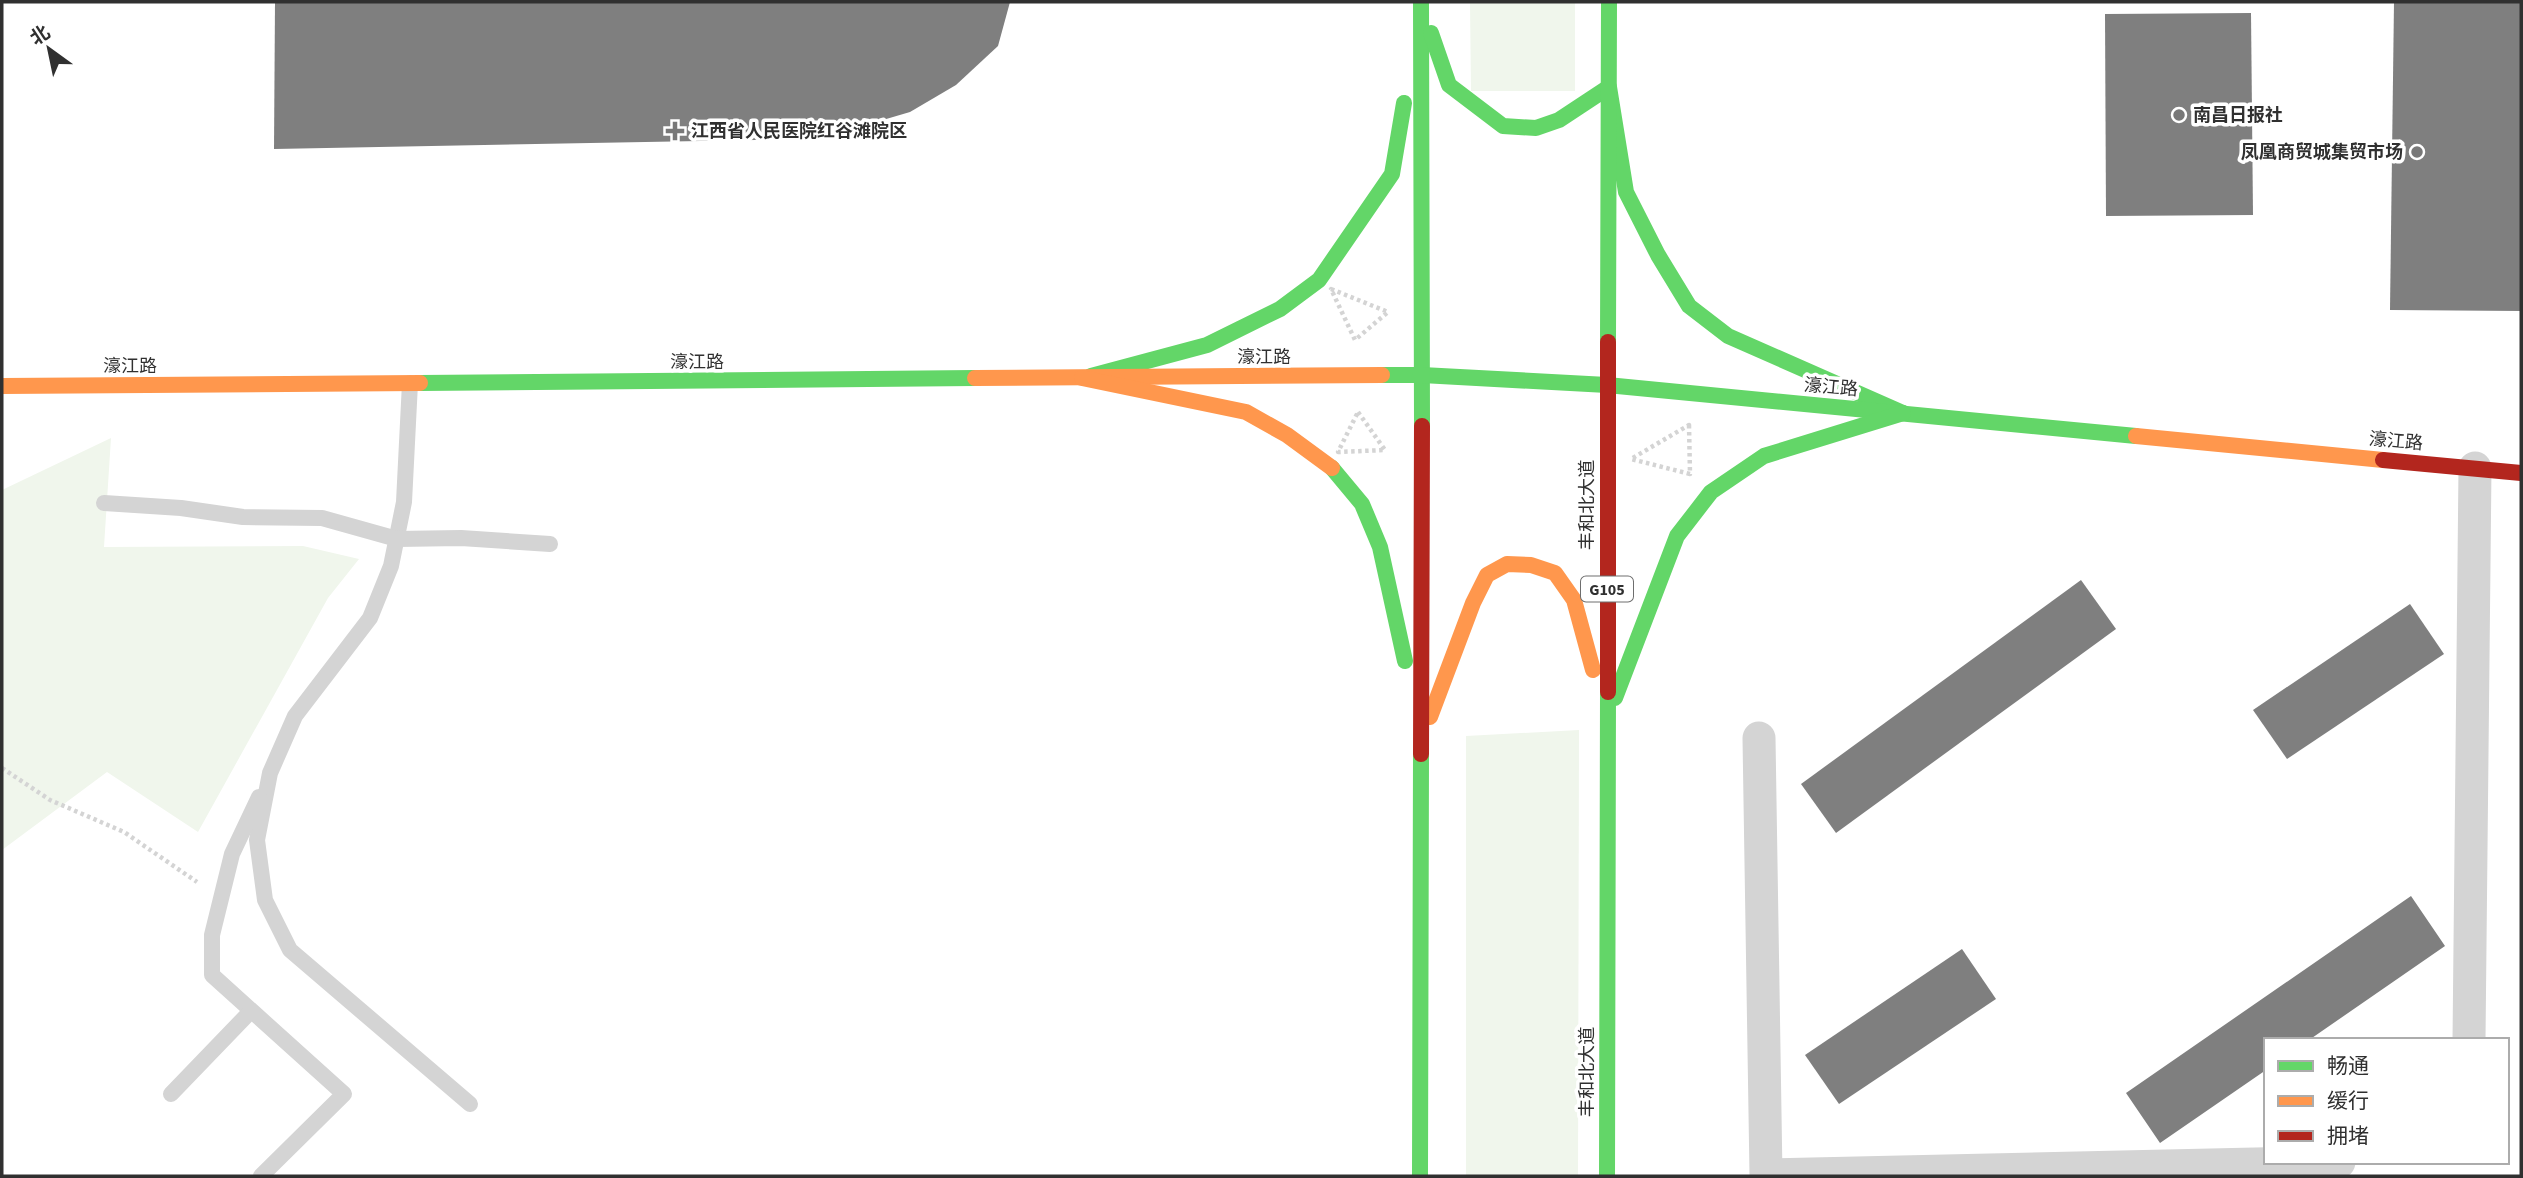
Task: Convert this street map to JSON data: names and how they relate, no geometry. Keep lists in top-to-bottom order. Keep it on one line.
{"streets":{"main road":["濠江路","丰和北大道","G105"]},"crossings":[["濠江路","丰和北大道"]],"places":{"other":["南昌日报社","凤凰商贸城集贸市场"],"health":["江西省人民医院红谷滩院区"]},"legend":["畅通","缓行","拥堵"],"north":"top left"}
